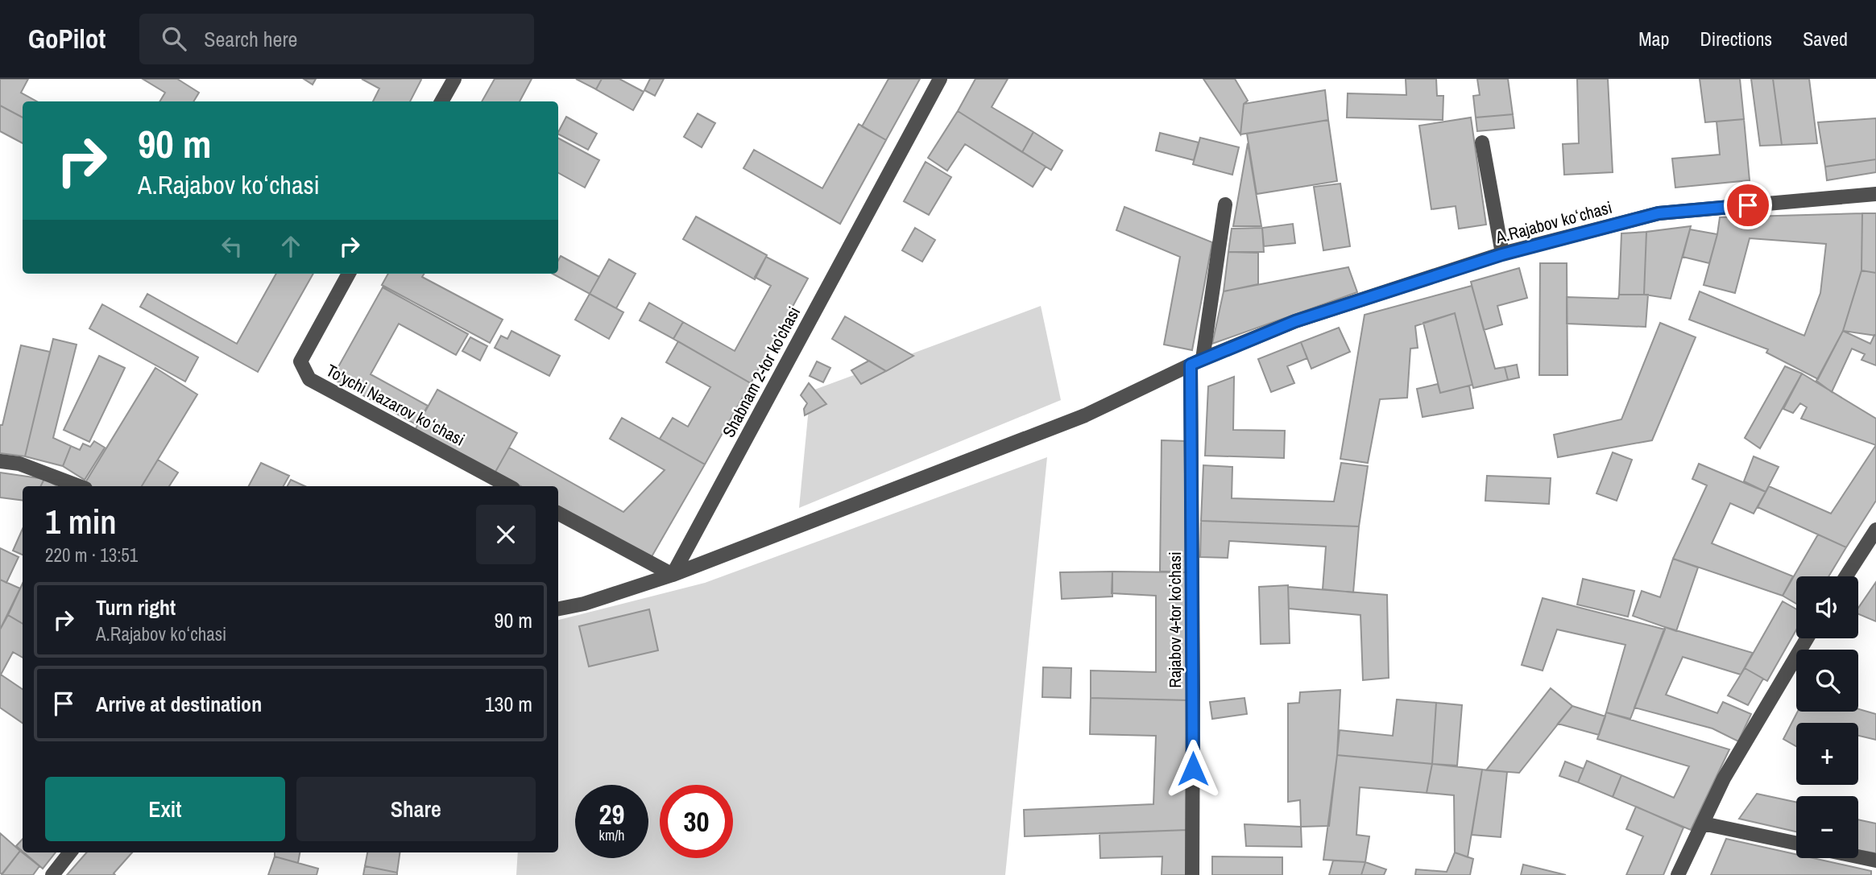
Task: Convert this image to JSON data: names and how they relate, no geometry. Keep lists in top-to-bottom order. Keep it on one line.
{"streets":{"street":["A.Rajabov koʻchasi","Shabnam 2-tor koʼchasi","To'ychi Nazarov koʻchasi","Rajabov 4-tor koʼchasi"]},"crossings":[["A.Rajabov koʻchasi","Shabnam 2-tor koʼchasi"],["A.Rajabov koʻchasi","Rajabov 4-tor koʼchasi"]],"page":{"header":"GoPilot","search":"Search here","nav":["Map","Directions","Saved"],"turn":["90 m","A.Rajabov koʻchasi"],"heading":["1 min","220 m · 13:51"],"map_buttons":["+","−"],"list":[{"name":"Turn right","note":"A.Rajabov koʻchasi","value":"90 m"},{"name":"Arrive at destination","value":"130 m"}],"buttons":["Exit","Share"],"speed":"29 km/h","limit":"30"}}
